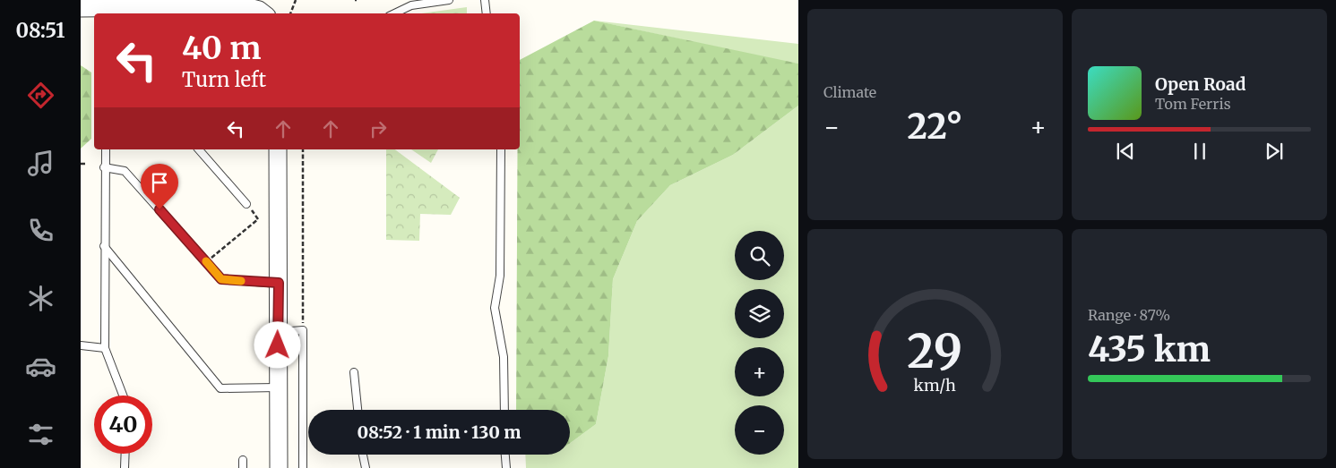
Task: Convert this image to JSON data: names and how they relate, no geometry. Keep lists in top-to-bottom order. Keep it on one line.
{"page":{"tabs":"08:51","tile":["Climate",["Range · 87%","435 km"]],"turn":["40 m","Turn left"],"song":["Open Road","Tom Ferris"],"heat":["−","22°","+"],"map_buttons":["+","−"],"limit":"40","trip":"08:52 · 1 min · 130 m","gauge":["29","km/h"]}}
